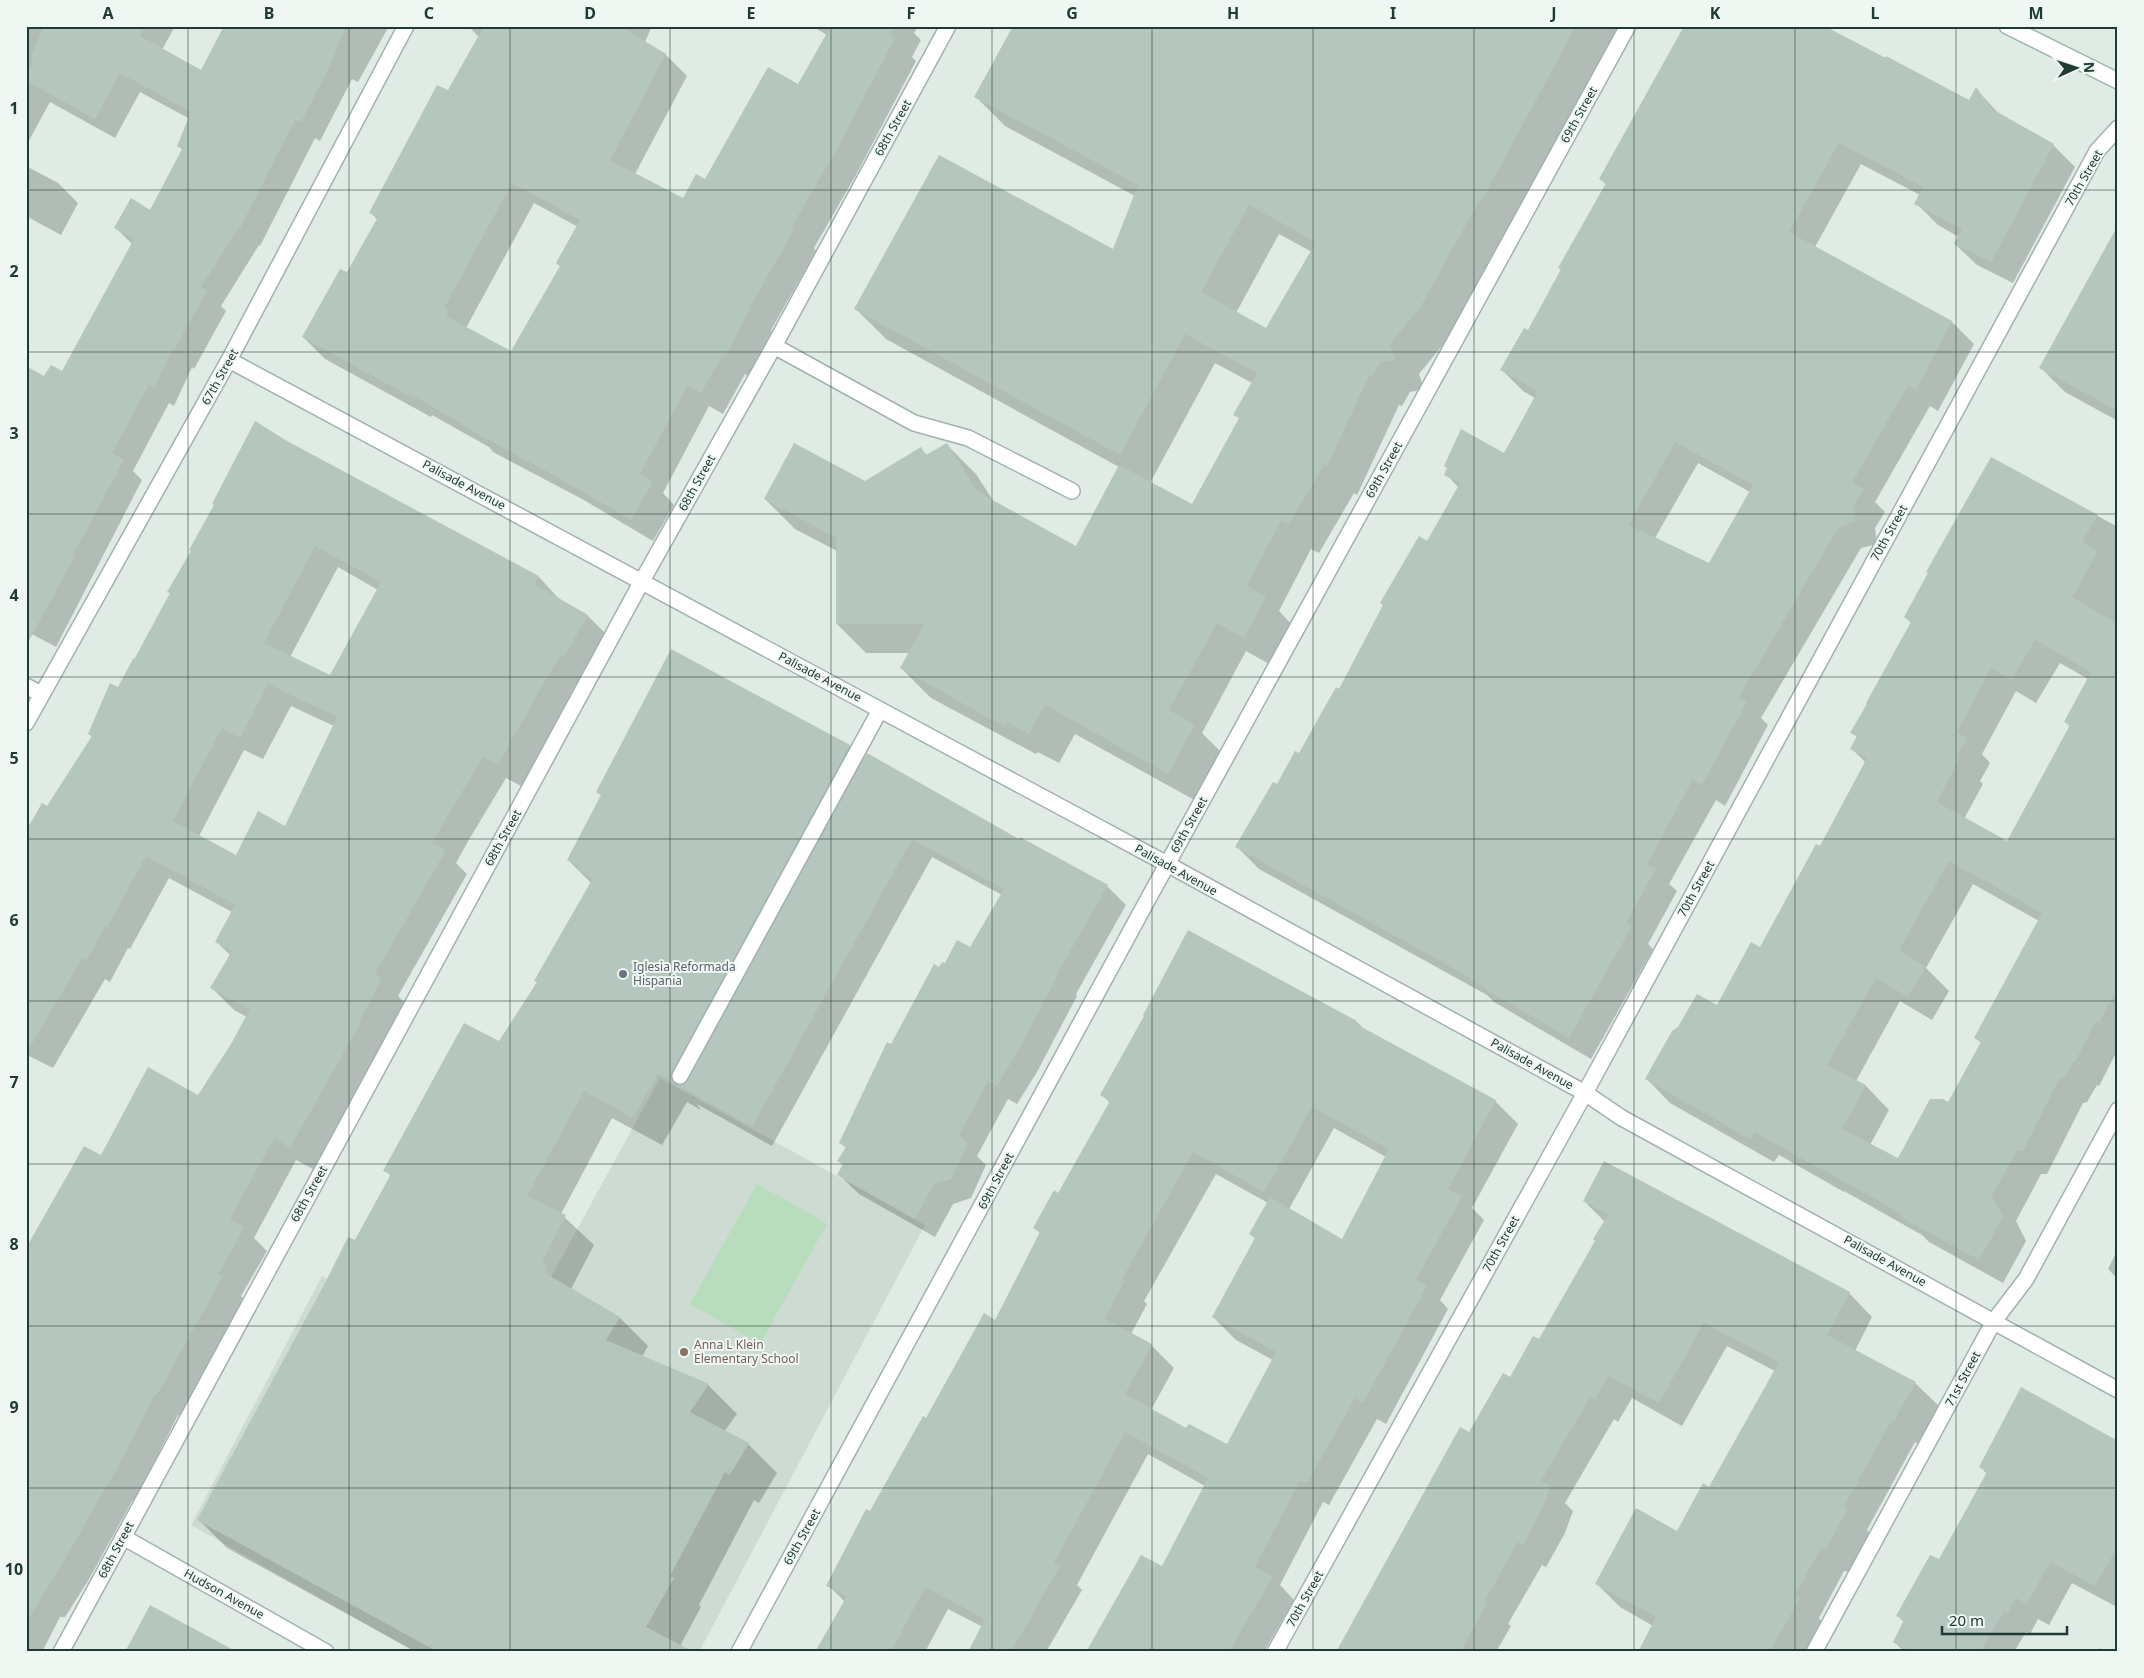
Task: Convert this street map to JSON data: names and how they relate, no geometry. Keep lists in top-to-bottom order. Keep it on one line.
{"streets":{"street":["69th Street","68th Street","70th Street","67th Street","Palisade Avenue","71st Street","Hudson Avenue"]},"crossings":[["69th Street","Palisade Avenue"],["68th Street","Palisade Avenue"],["68th Street","Hudson Avenue"],["70th Street","Palisade Avenue"],["67th Street","Palisade Avenue"],["Palisade Avenue","71st Street"]],"places":["Iglesia Reformada Hispania","Anna L Klein Elementary School"],"scale_bar":"20 m","north":"right","grid":{"columns":["A","B","C","D","E","F","G","H","I","J","K","L","M"],"rows":["1","2","3","4","5","6","7","8","9","10"]}}
